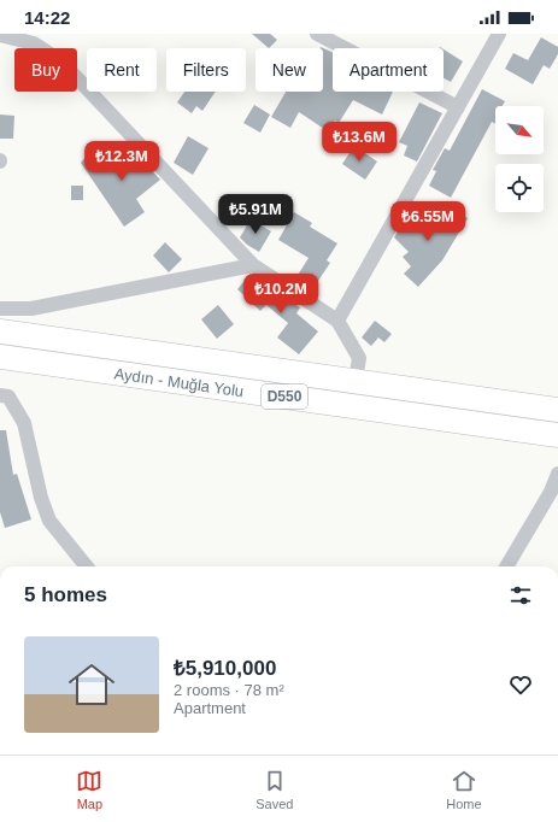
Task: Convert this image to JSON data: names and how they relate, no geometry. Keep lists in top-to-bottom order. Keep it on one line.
{"streets":{"highway":["Aydın - Muğla Yolu","D550"]},"north":"bottom right","page":{"status":"14:22","chip":["Buy","Rent","Filters","New","Apartment"],"price":["₺13.6M","₺12.3M","₺5.91M","₺6.55M","₺10.2M"],"heading":"5 homes","list":[{"name":"₺5,910,000","note":"2 rooms · 78 m² · Apartment"}],"tabs":["Map","Saved","Home"]}}
